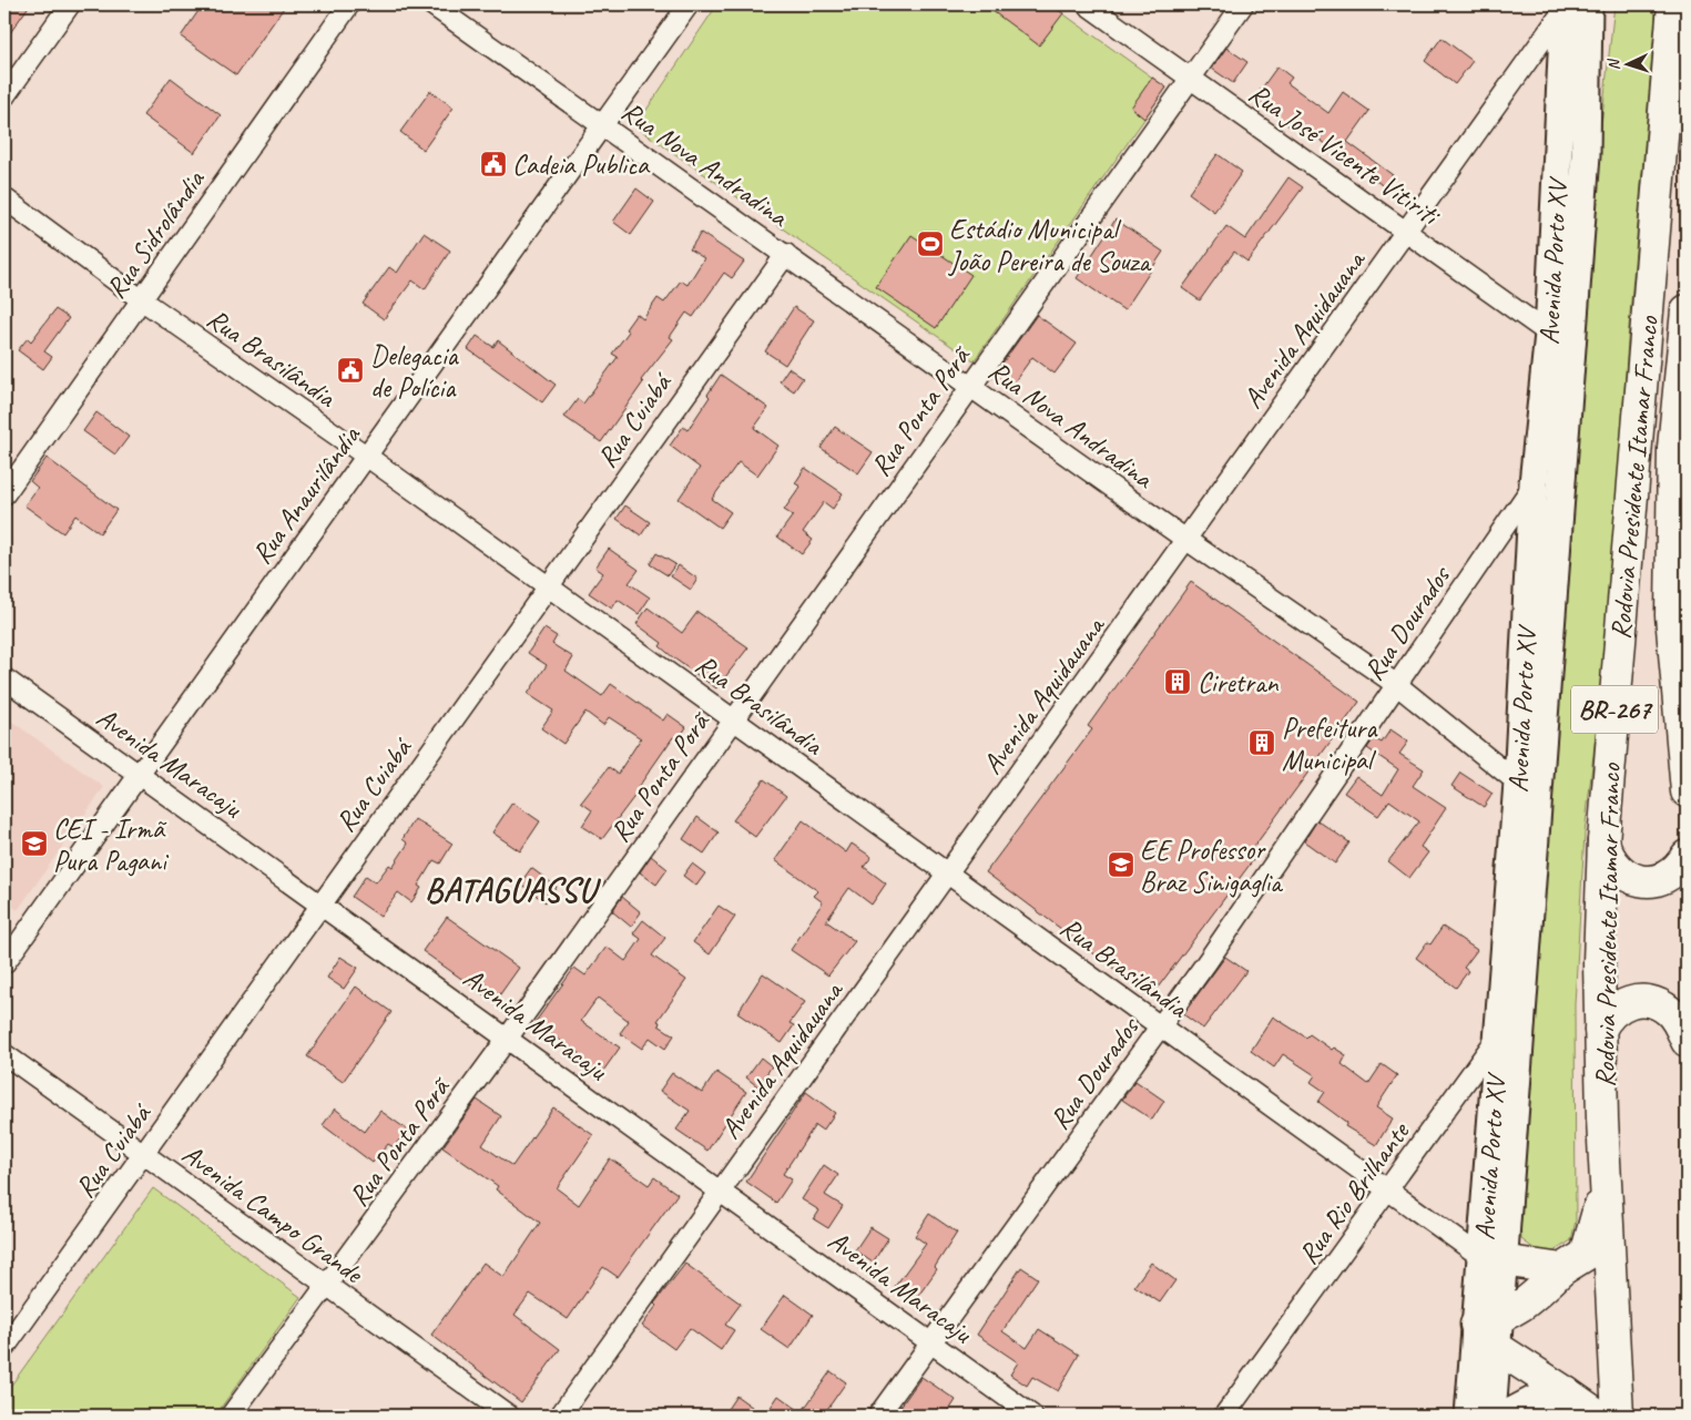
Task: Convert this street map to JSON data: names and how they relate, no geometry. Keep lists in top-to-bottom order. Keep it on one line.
{"streets":{"highway":["Rodovia Presidente Itamar Franco","BR-267"],"street":["Rua José Vicente Vitiriti","Rua Nova Andradina","Rua Sidrolândia","Avenida Porto XV","Avenida Aquidauana","Rua Brasilândia","Rua Ponta Porã","Rua Cuiabá","Rua Anaurilândia","Rua Dourados","Avenida Maracaju","Rua Rio Brilhante","Avenida Campo Grande"]},"crossings":[["Rua José Vicente Vitiriti","Avenida Porto XV"],["Rua José Vicente Vitiriti","Avenida Aquidauana"],["Rua José Vicente Vitiriti","Rua Ponta Porã"],["Rua Nova Andradina","Avenida Porto XV"],["Rua Nova Andradina","Avenida Aquidauana"],["Rua Nova Andradina","Rua Ponta Porã"],["Rua Nova Andradina","Rua Cuiabá"],["Rua Nova Andradina","Rua Anaurilândia"],["Rua Nova Andradina","Rua Dourados"],["Rua Sidrolândia","Rua Brasilândia"],["Avenida Porto XV","Avenida Aquidauana"],["Avenida Porto XV","Rua Brasilândia"],["Avenida Porto XV","Rua Dourados"],["Avenida Porto XV","Rua Rio Brilhante"],["Avenida Aquidauana","Rua Brasilândia"],["Avenida Aquidauana","Avenida Maracaju"],["Rua Brasilândia","Rua Ponta Porã"],["Rua Brasilândia","Rua Cuiabá"],["Rua Brasilândia","Rua Anaurilândia"],["Rua Brasilândia","Rua Dourados"],["Rua Brasilândia","Rua Rio Brilhante"],["Rua Ponta Porã","Avenida Maracaju"],["Rua Ponta Porã","Avenida Campo Grande"],["Rua Cuiabá","Avenida Maracaju"],["Rua Cuiabá","Avenida Campo Grande"],["Rua Anaurilândia","Avenida Maracaju"],["Rua Dourados","Avenida Maracaju"]],"districts":["BATAGUASSU"],"places":{"public building":["Cadeia Publica","Delegacia de Polícia"],"sports":["Estádio Municipal João Pereira de Souza"],"building":["Ciretran","Prefeitura Municipal"],"school or university":["CEI - Irmã Pura Pagani","EE Professor Braz Sinigaglia"]},"north":"left"}
